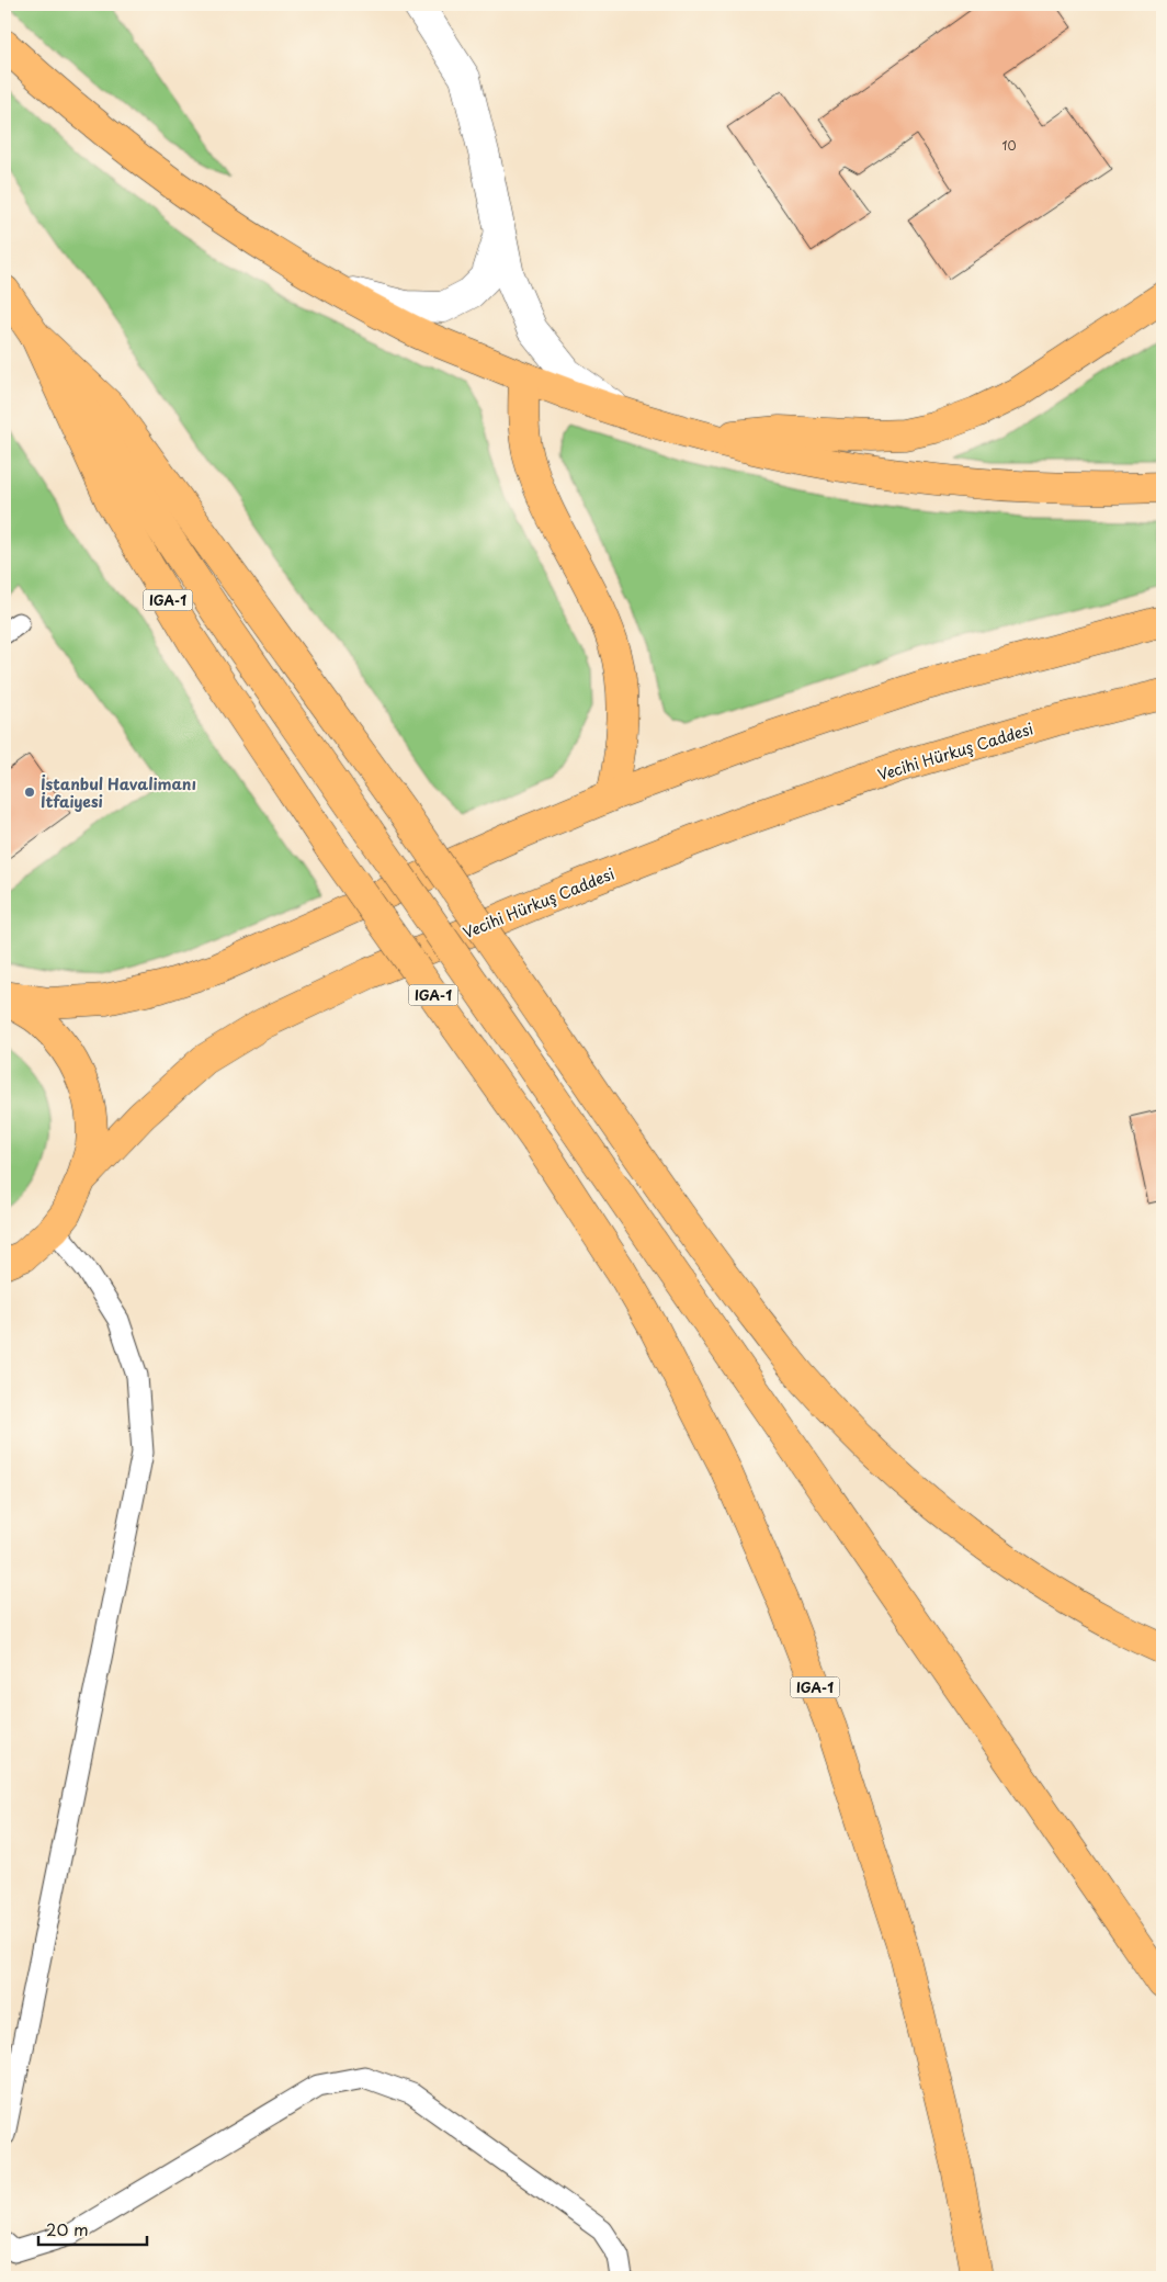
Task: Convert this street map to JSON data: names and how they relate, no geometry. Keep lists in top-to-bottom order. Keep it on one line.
{"streets":{"main road":["IGA-1","Vecihi Hürkuş Caddesi"]},"places":["İstanbul Havalimanı İtfaiyesi"],"house_numbers":["10"],"scale_bar":"20 m"}
